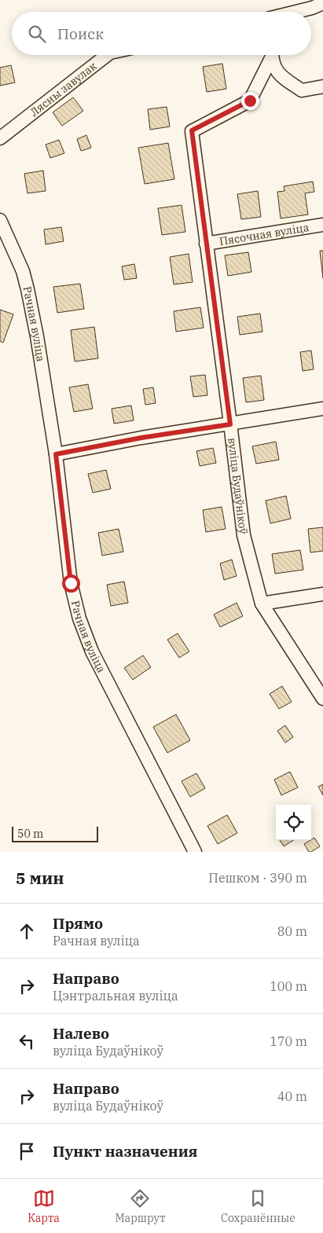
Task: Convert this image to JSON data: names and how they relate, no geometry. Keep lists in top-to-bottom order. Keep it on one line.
{"streets":{"street":["Лясны завулак","Пясочная вуліца","Рачная вуліца","вуліца Будаўнікоў"]},"crossings":[["Пясочная вуліца","вуліца Будаўнікоў"]],"scale_bar":"50 m","page":{"search":"Поиск","scale":"50 m","heading":["5 мин","Пешком · 390 m"],"list":[["Прямо","Рачная вуліца","80 m"],["Направо","Цэнтральная вуліца","100 m"],["Налево","вуліца Будаўнікоў","170 m"],["Направо","вуліца Будаўнікоў","40 m"],"Пункт назначения"],"nav":["Карта","Маршрут","Сохранённые"]}}
